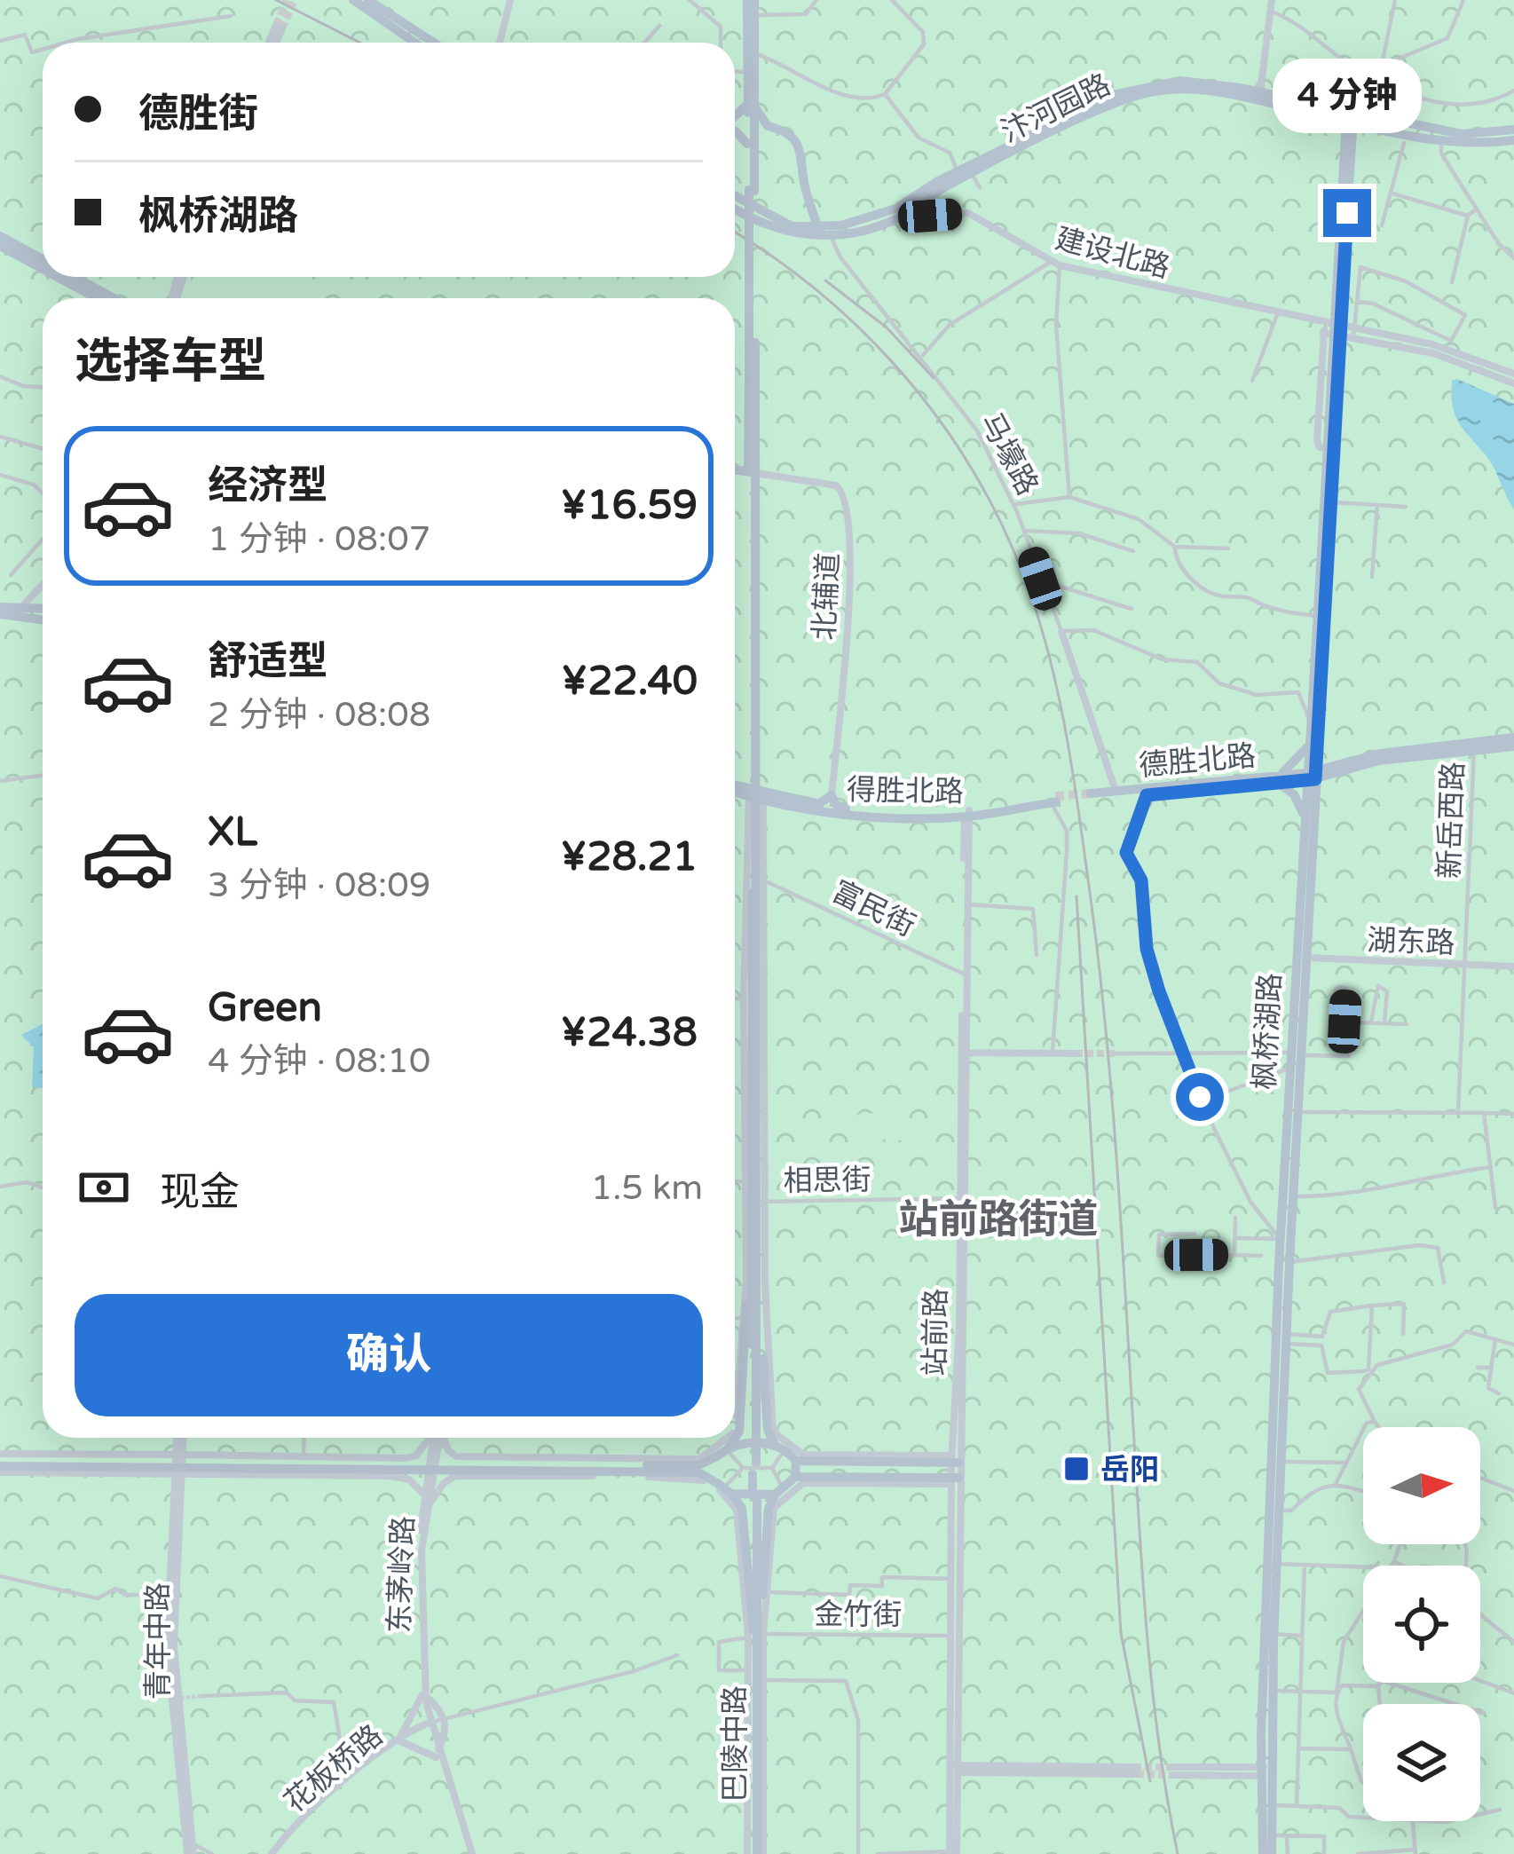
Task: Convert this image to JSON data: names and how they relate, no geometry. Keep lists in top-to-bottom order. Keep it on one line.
{"streets":{"main road":["汴河园路","建设北路","北辅道","德胜北路","得胜北路","湖东路","枫桥湖路","站前路","东茅岭路","青年中路","巴陵中路","花板桥路"],"street":["马壕路","新岳西路","富民街","相思街","金竹街"]},"crossings":[["汴河园路","建设北路"],["汴河园路","马壕路"],["德胜北路","枫桥湖路"],["得胜北路","站前路"],["得胜北路","巴陵中路"],["新岳西路","湖东路"],["富民街","站前路"],["湖东路","枫桥湖路"],["相思街","站前路"],["相思街","巴陵中路"],["站前路","金竹街"],["东茅岭路","花板桥路"],["金竹街","巴陵中路"]],"districts":["站前路街道"],"places":{"transit":["岳阳"]},"north":"right","page":{"banner":["德胜街","枫桥湖路"],"bubble":"4 分钟","heading":"选择车型","list":[{"name":"经济型","note":"1 分钟 · 08:07","value":"¥16.59"},{"name":"舒适型","note":"2 分钟 · 08:08","value":"¥22.40"},{"name":"XL","note":"3 分钟 · 08:09","value":"¥28.21"},{"name":"Green","note":"4 分钟 · 08:10","value":"¥24.38"}],"pay":["现金","1.5 km"],"buttons":"确认"}}
